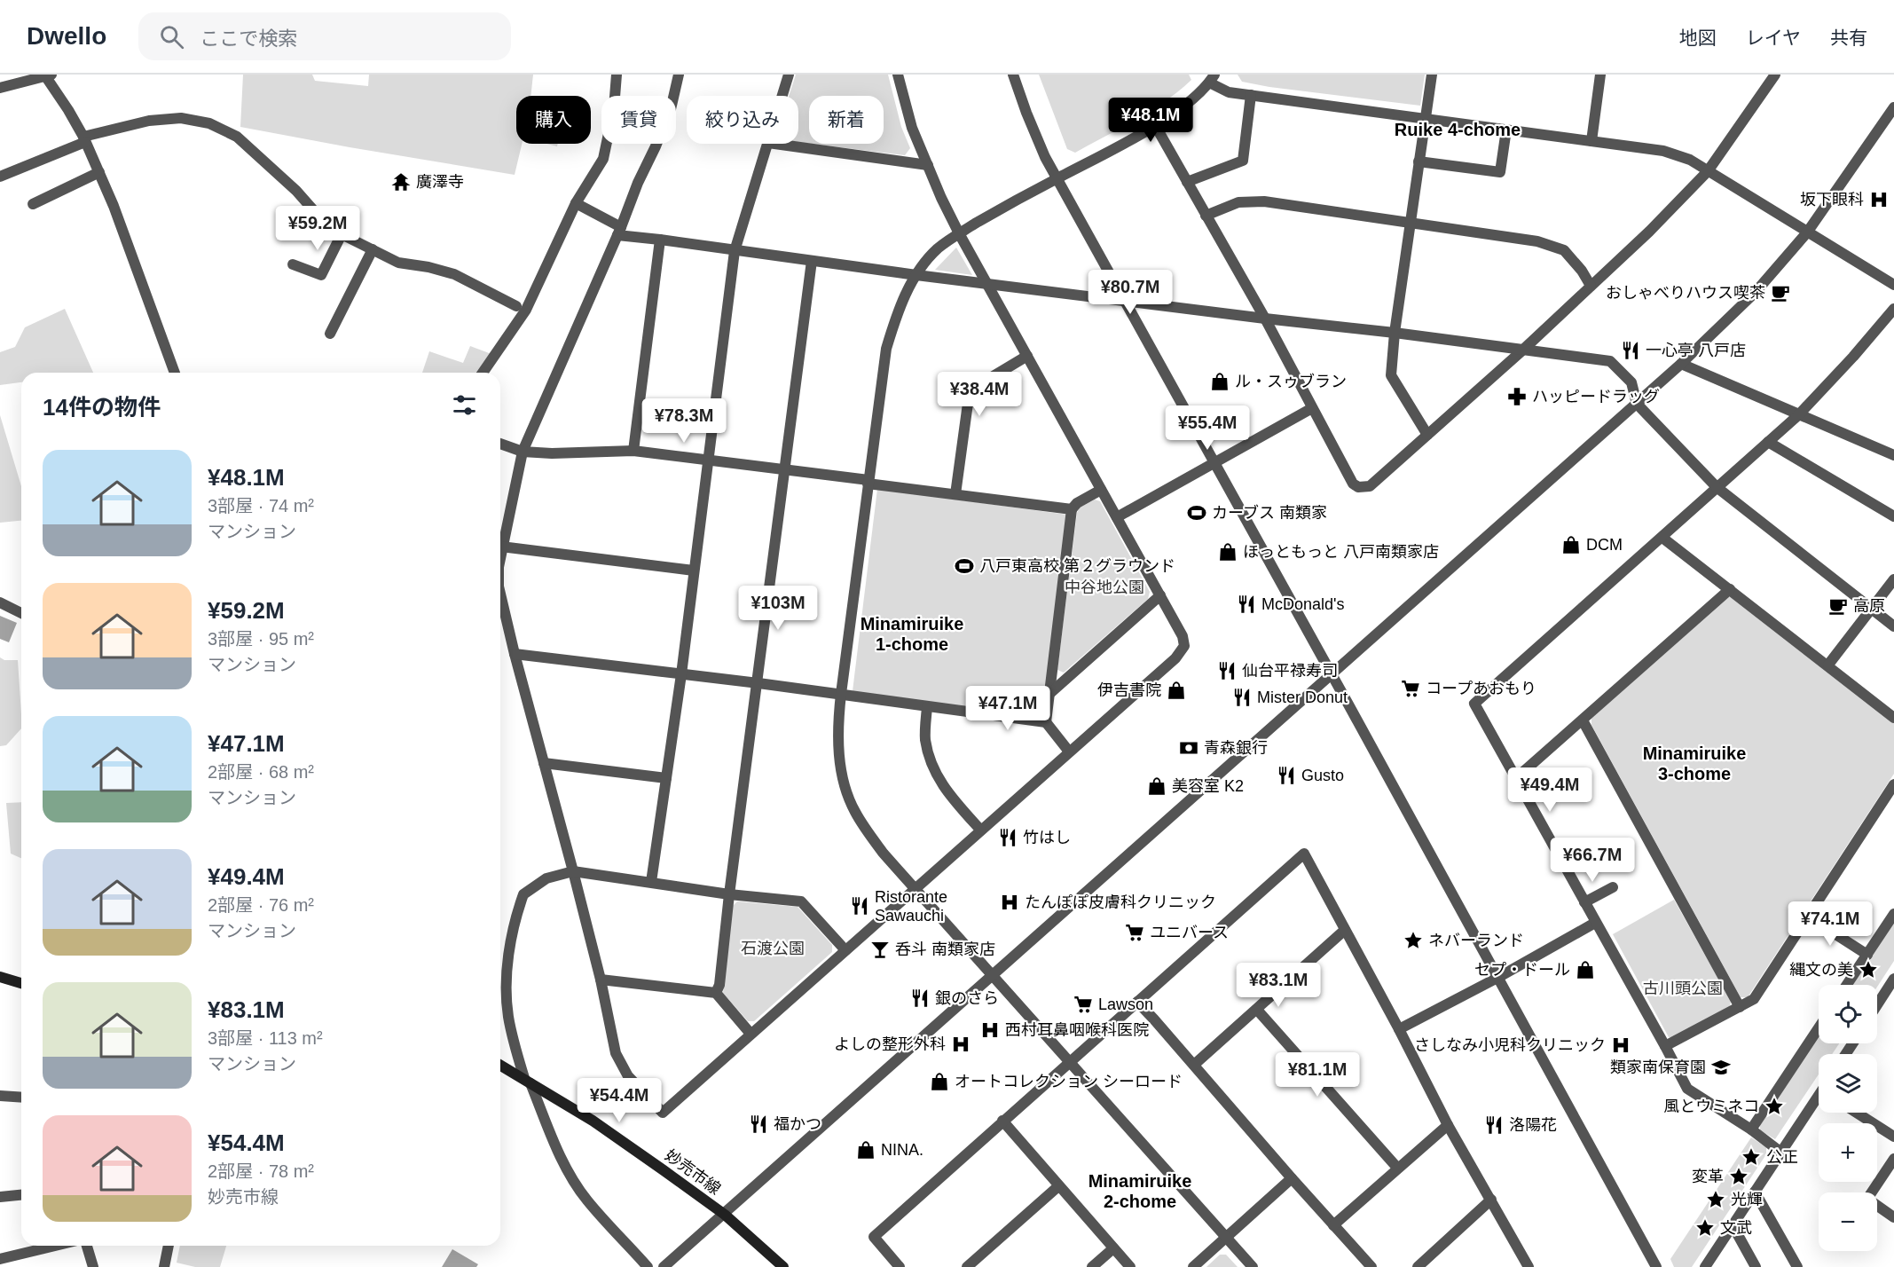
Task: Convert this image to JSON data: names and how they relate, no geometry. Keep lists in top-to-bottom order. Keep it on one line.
{"streets":{"main road":["妙売市線"]},"districts":["Ruike 4-chome","Minamiruike 1-chome","Minamiruike 3-chome","Minamiruike 2-chome"],"parks":["中谷地公園","石渡公園","古川頭公園"],"places":{"temple":["廣澤寺"],"hospital":["坂下眼科","たんぽぽ皮膚科クリニック","西村耳鼻咽喉科医院","よしの整形外科","さしなみ小児科クリニック"],"cafe":["おしゃべりハウス喫茶","高原"],"restaurant":["一心亭 八戸店","McDonald's","仙台平禄寿司","Mister Donut","Gusto","竹はし","Ristorante Sawauchi","銀のさら","福かつ","洛陽花"],"shop":["ル・スゥブラン","DCM","ほっともっと 八戸南類家店","伊吉書院","美容室 K2","セプ・ドール","オートコレクション シーロード","NINA."],"pharmacy":["ハッピードラッグ"],"sports":["カーブス 南類家","八戸東高校 第２グラウンド"],"supermarket":["コープあおもり","ユニバース","Lawson"],"bank":["青森銀行"],"place":["ネバーランド","縄文の美","風とウミネコ","公正","変革","光輝","文武"],"bar":["呑斗 南類家店"],"school or university":["類家南保育園"]},"page":{"header":"Dwello","search":"ここで検索","nav":["地図","レイヤ","共有"],"chip":["購入","賃貸","絞り込み","新着"],"price":["¥48.1M","¥59.2M","¥80.7M","¥38.4M","¥78.3M","¥55.4M","¥103M","¥47.1M","¥49.4M","¥66.7M","¥74.1M","¥83.1M","¥81.1M","¥54.4M"],"heading":"14件の物件","list":[{"name":"¥48.1M","note":"3部屋 · 74 m² · マンション"},{"name":"¥59.2M","note":"3部屋 · 95 m² · マンション"},{"name":"¥47.1M","note":"2部屋 · 68 m² · マンション"},{"name":"¥49.4M","note":"2部屋 · 76 m² · マンション"},{"name":"¥83.1M","note":"3部屋 · 113 m² · マンション"},{"name":"¥54.4M","note":"2部屋 · 78 m² · 妙売市線"}],"map_buttons":["+","−"]}}
